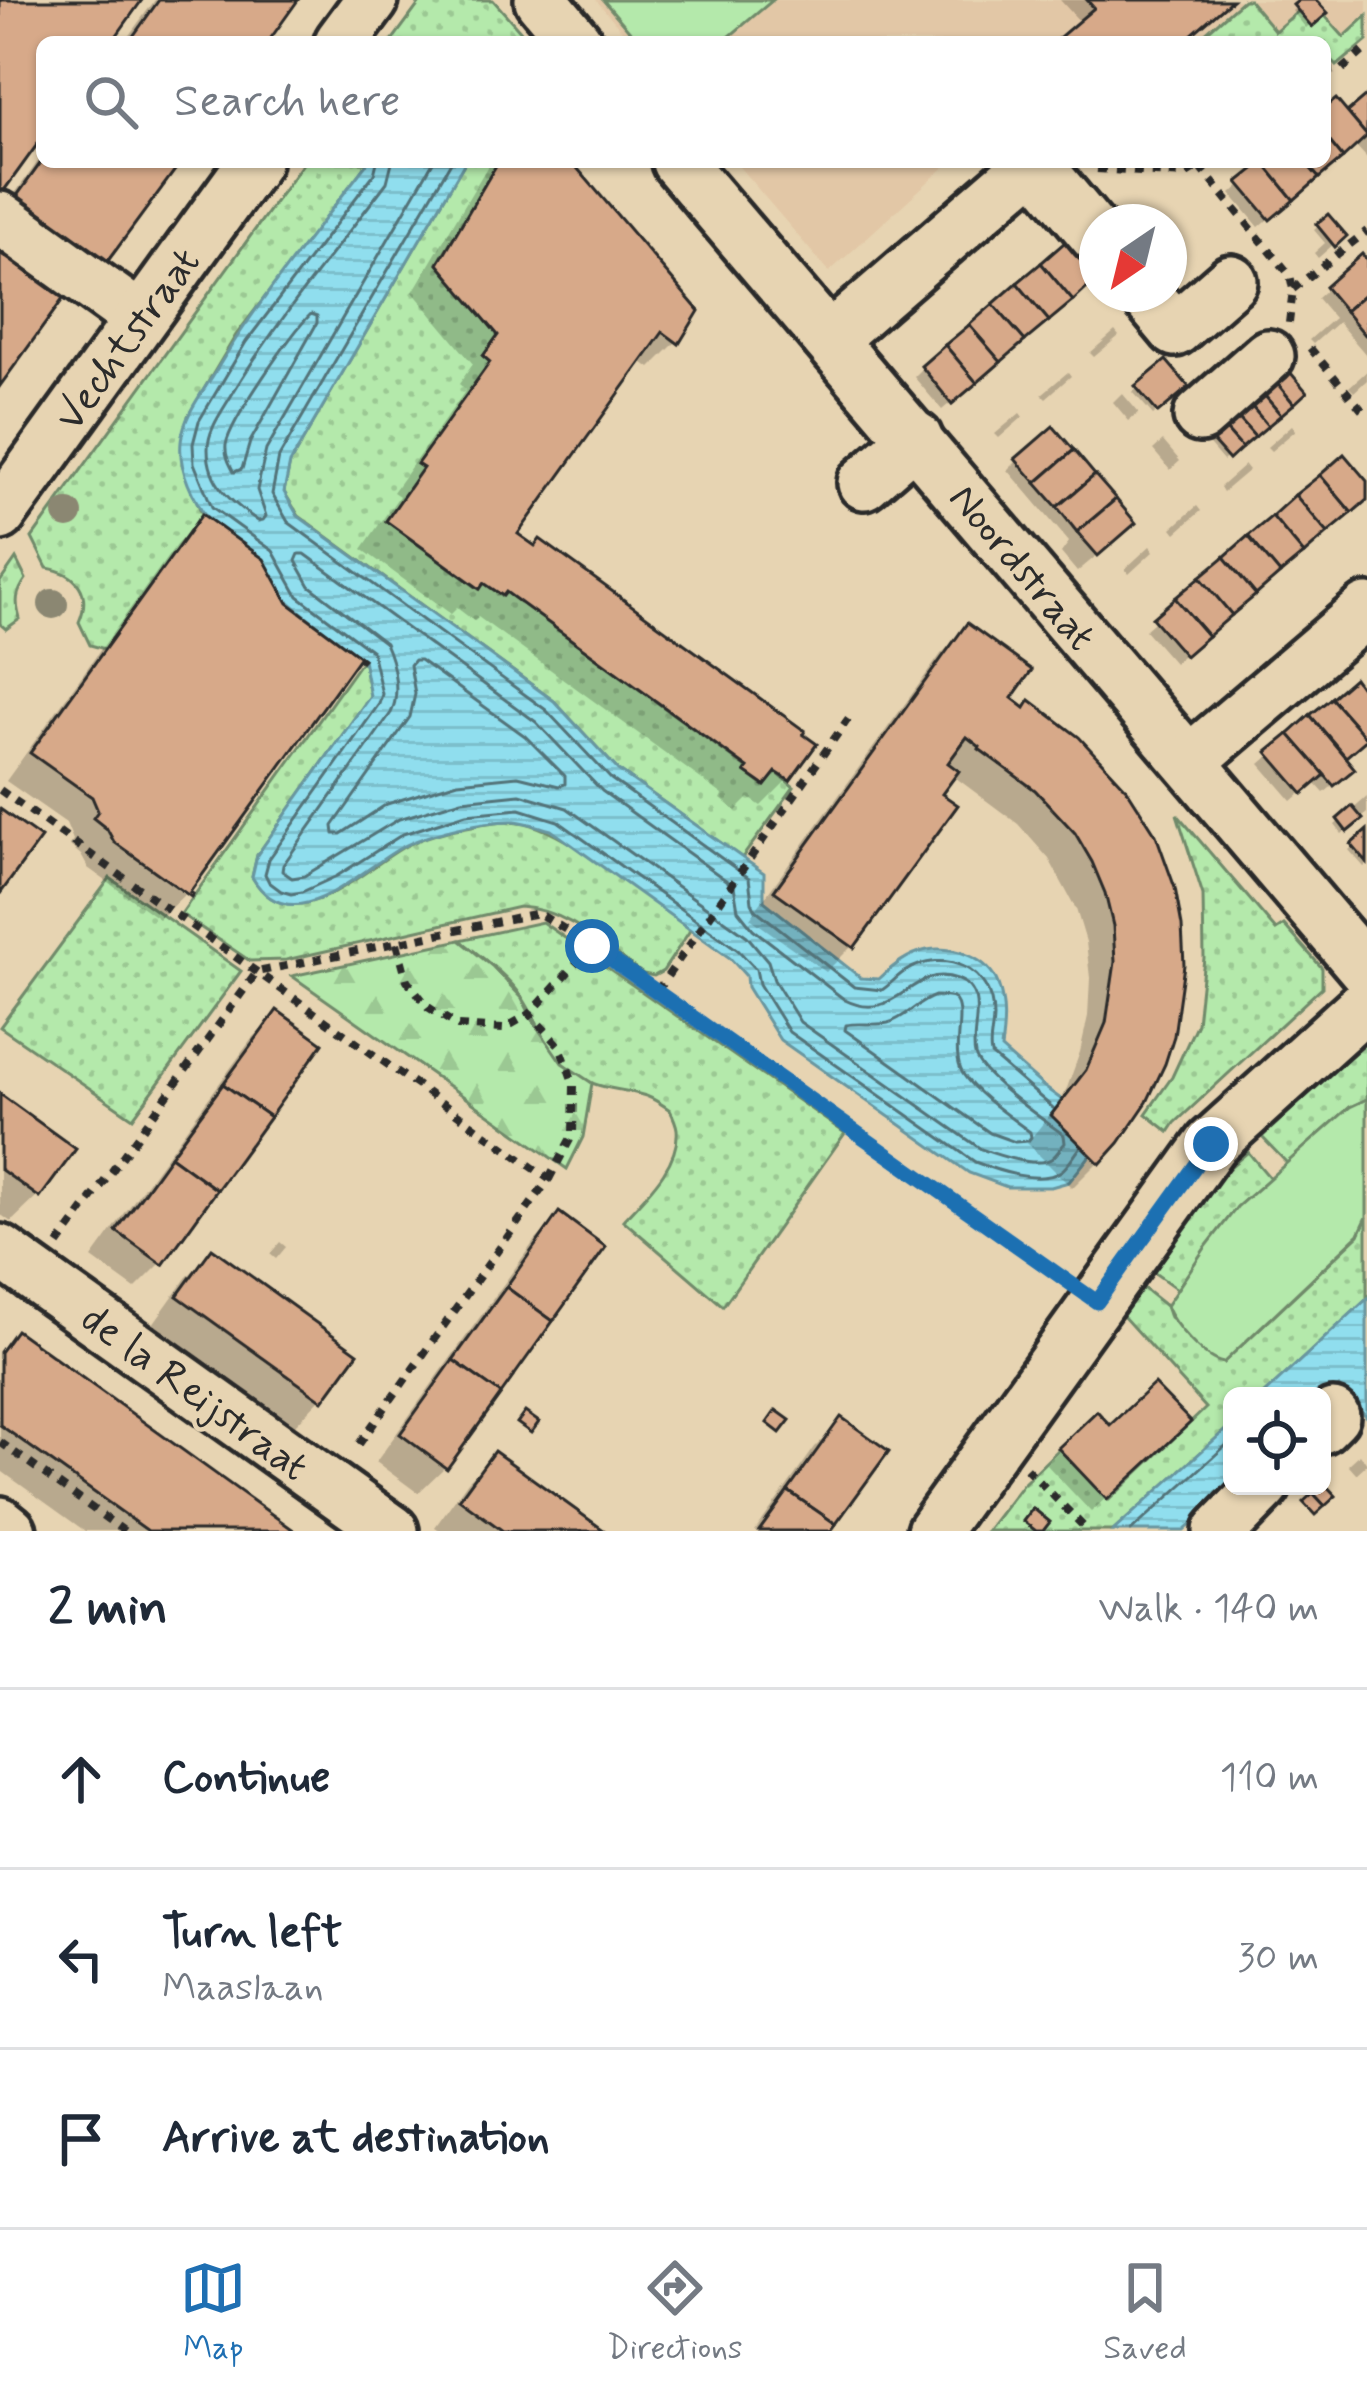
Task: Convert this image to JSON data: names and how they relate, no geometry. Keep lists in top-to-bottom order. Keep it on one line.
{"streets":{"street":["Vechtstraat","Noordstraat","de la Reijstraat"]},"north":"bottom left","page":{"search":"Search here","heading":["2 min","Walk · 140 m"],"list":[["Continue","110 m"],["Turn left","Maaslaan","30 m"],"Arrive at destination"],"nav":["Map","Directions","Saved"]}}
